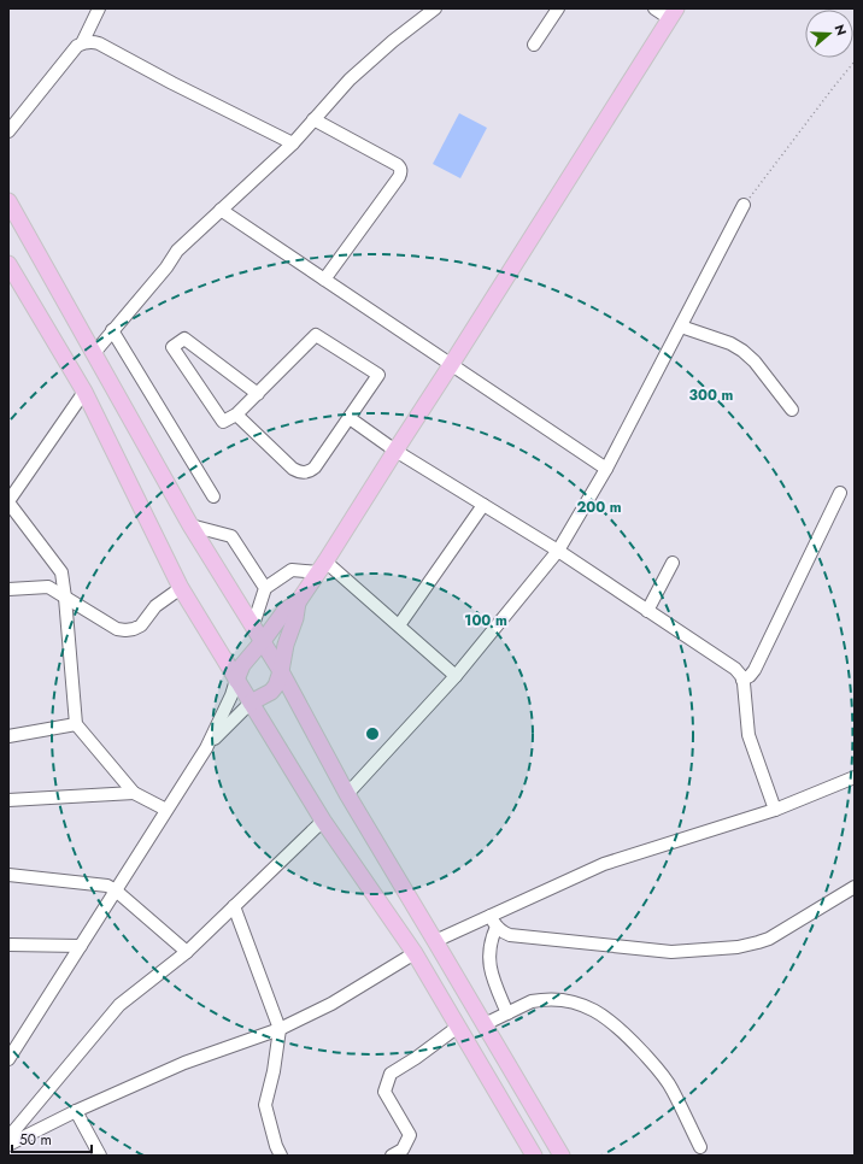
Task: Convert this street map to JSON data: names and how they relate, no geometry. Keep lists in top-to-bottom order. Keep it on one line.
{"scale_bar":"50 m","north":"right","rings":["300 m","200 m","100 m"]}
